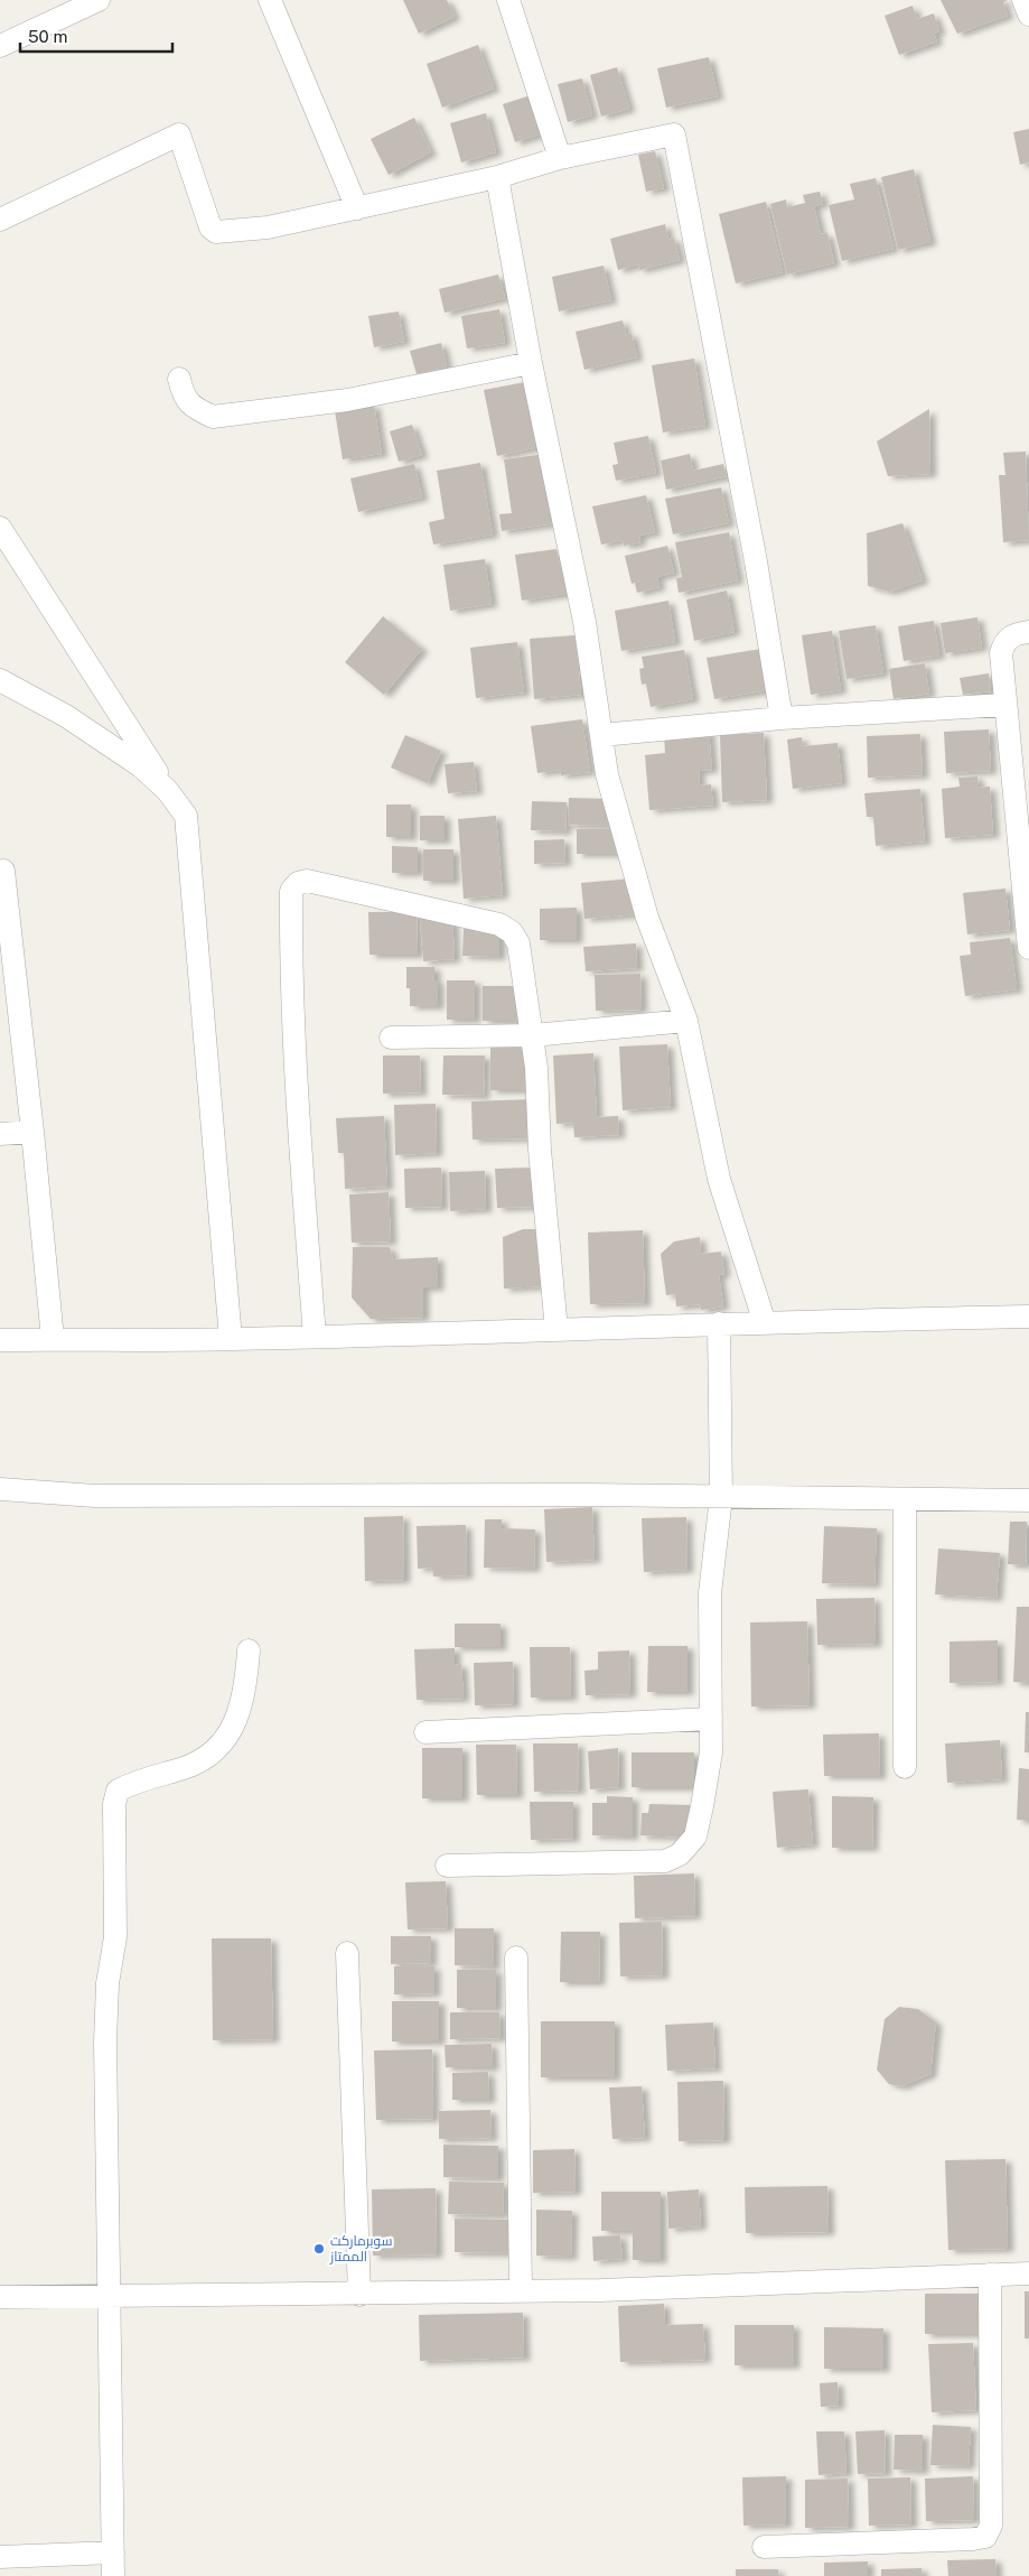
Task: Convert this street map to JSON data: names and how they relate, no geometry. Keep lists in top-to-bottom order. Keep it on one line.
{"places":["سوبرماركت الممتاز"],"scale_bar":"50 m"}
